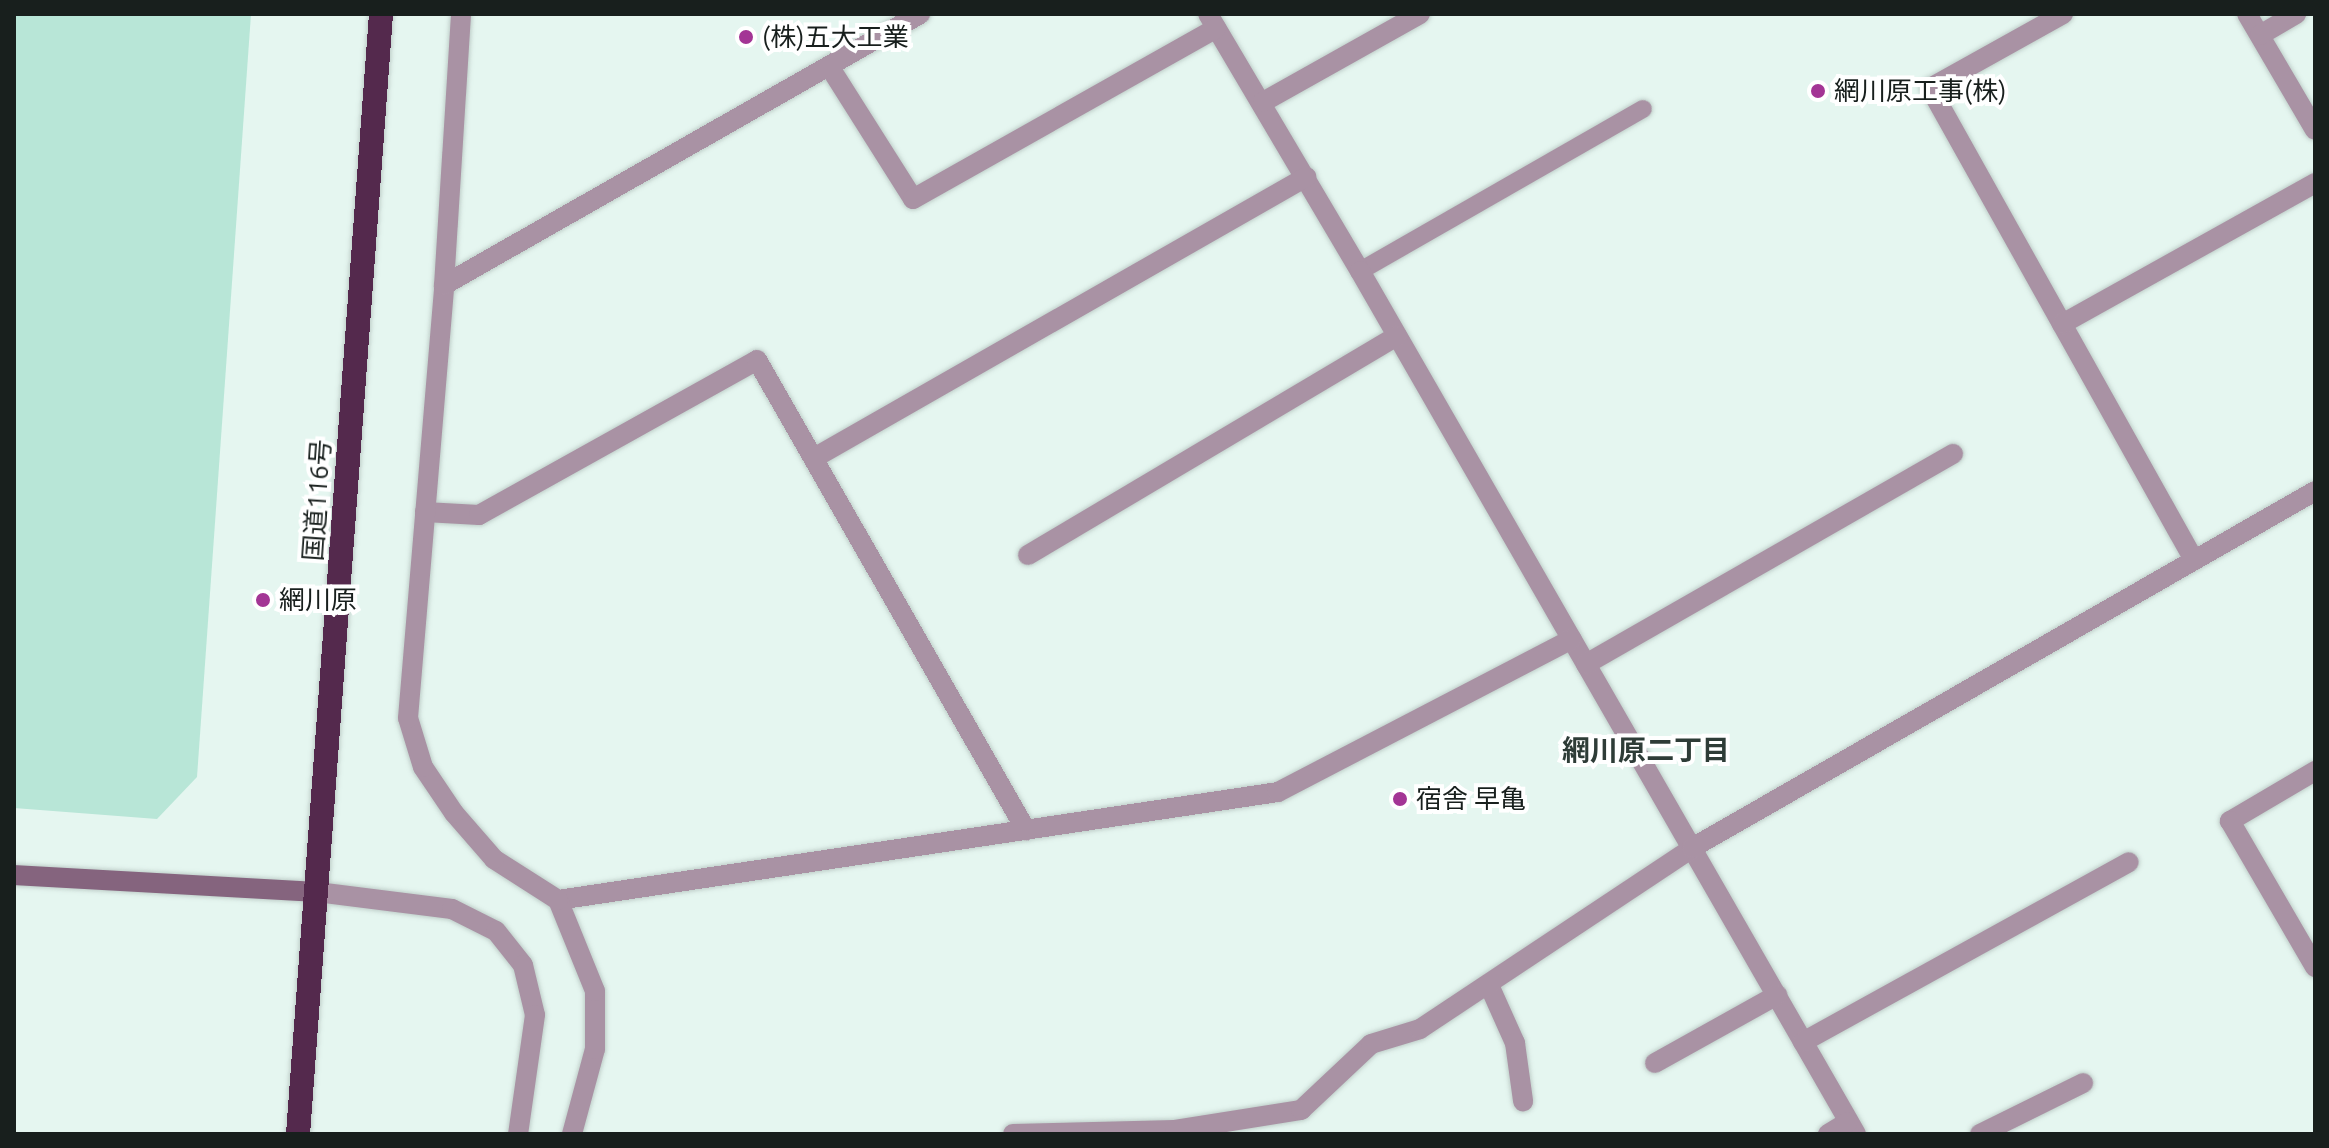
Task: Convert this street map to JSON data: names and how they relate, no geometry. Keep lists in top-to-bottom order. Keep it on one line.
{"streets":{"highway":["国道116号"]},"districts":["網川原二丁目"],"places":["(株)五大工業","網川原工事(株)","網川原","宿舎 早亀"]}
